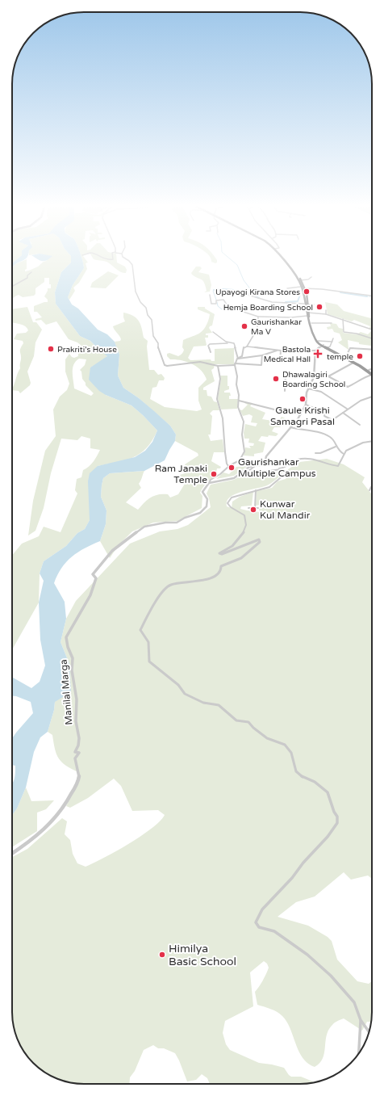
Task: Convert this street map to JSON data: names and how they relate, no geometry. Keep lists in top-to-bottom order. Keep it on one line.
{"streets":{"street":["Manilal Marga"]},"places":{"other":["Upayogi Kirana Stores","Hemja Boarding School","Gaurishankar Ma V","Prakriti's House","temple","Dhawalagiri Boarding School","Gaule Krishi Samagri Pasal","Gaurishankar Multiple Campus","Ram Janaki Temple","Kunwar Kul Mandir","Himilya Basic School"],"health":["Bastola Medical Hall"]}}
